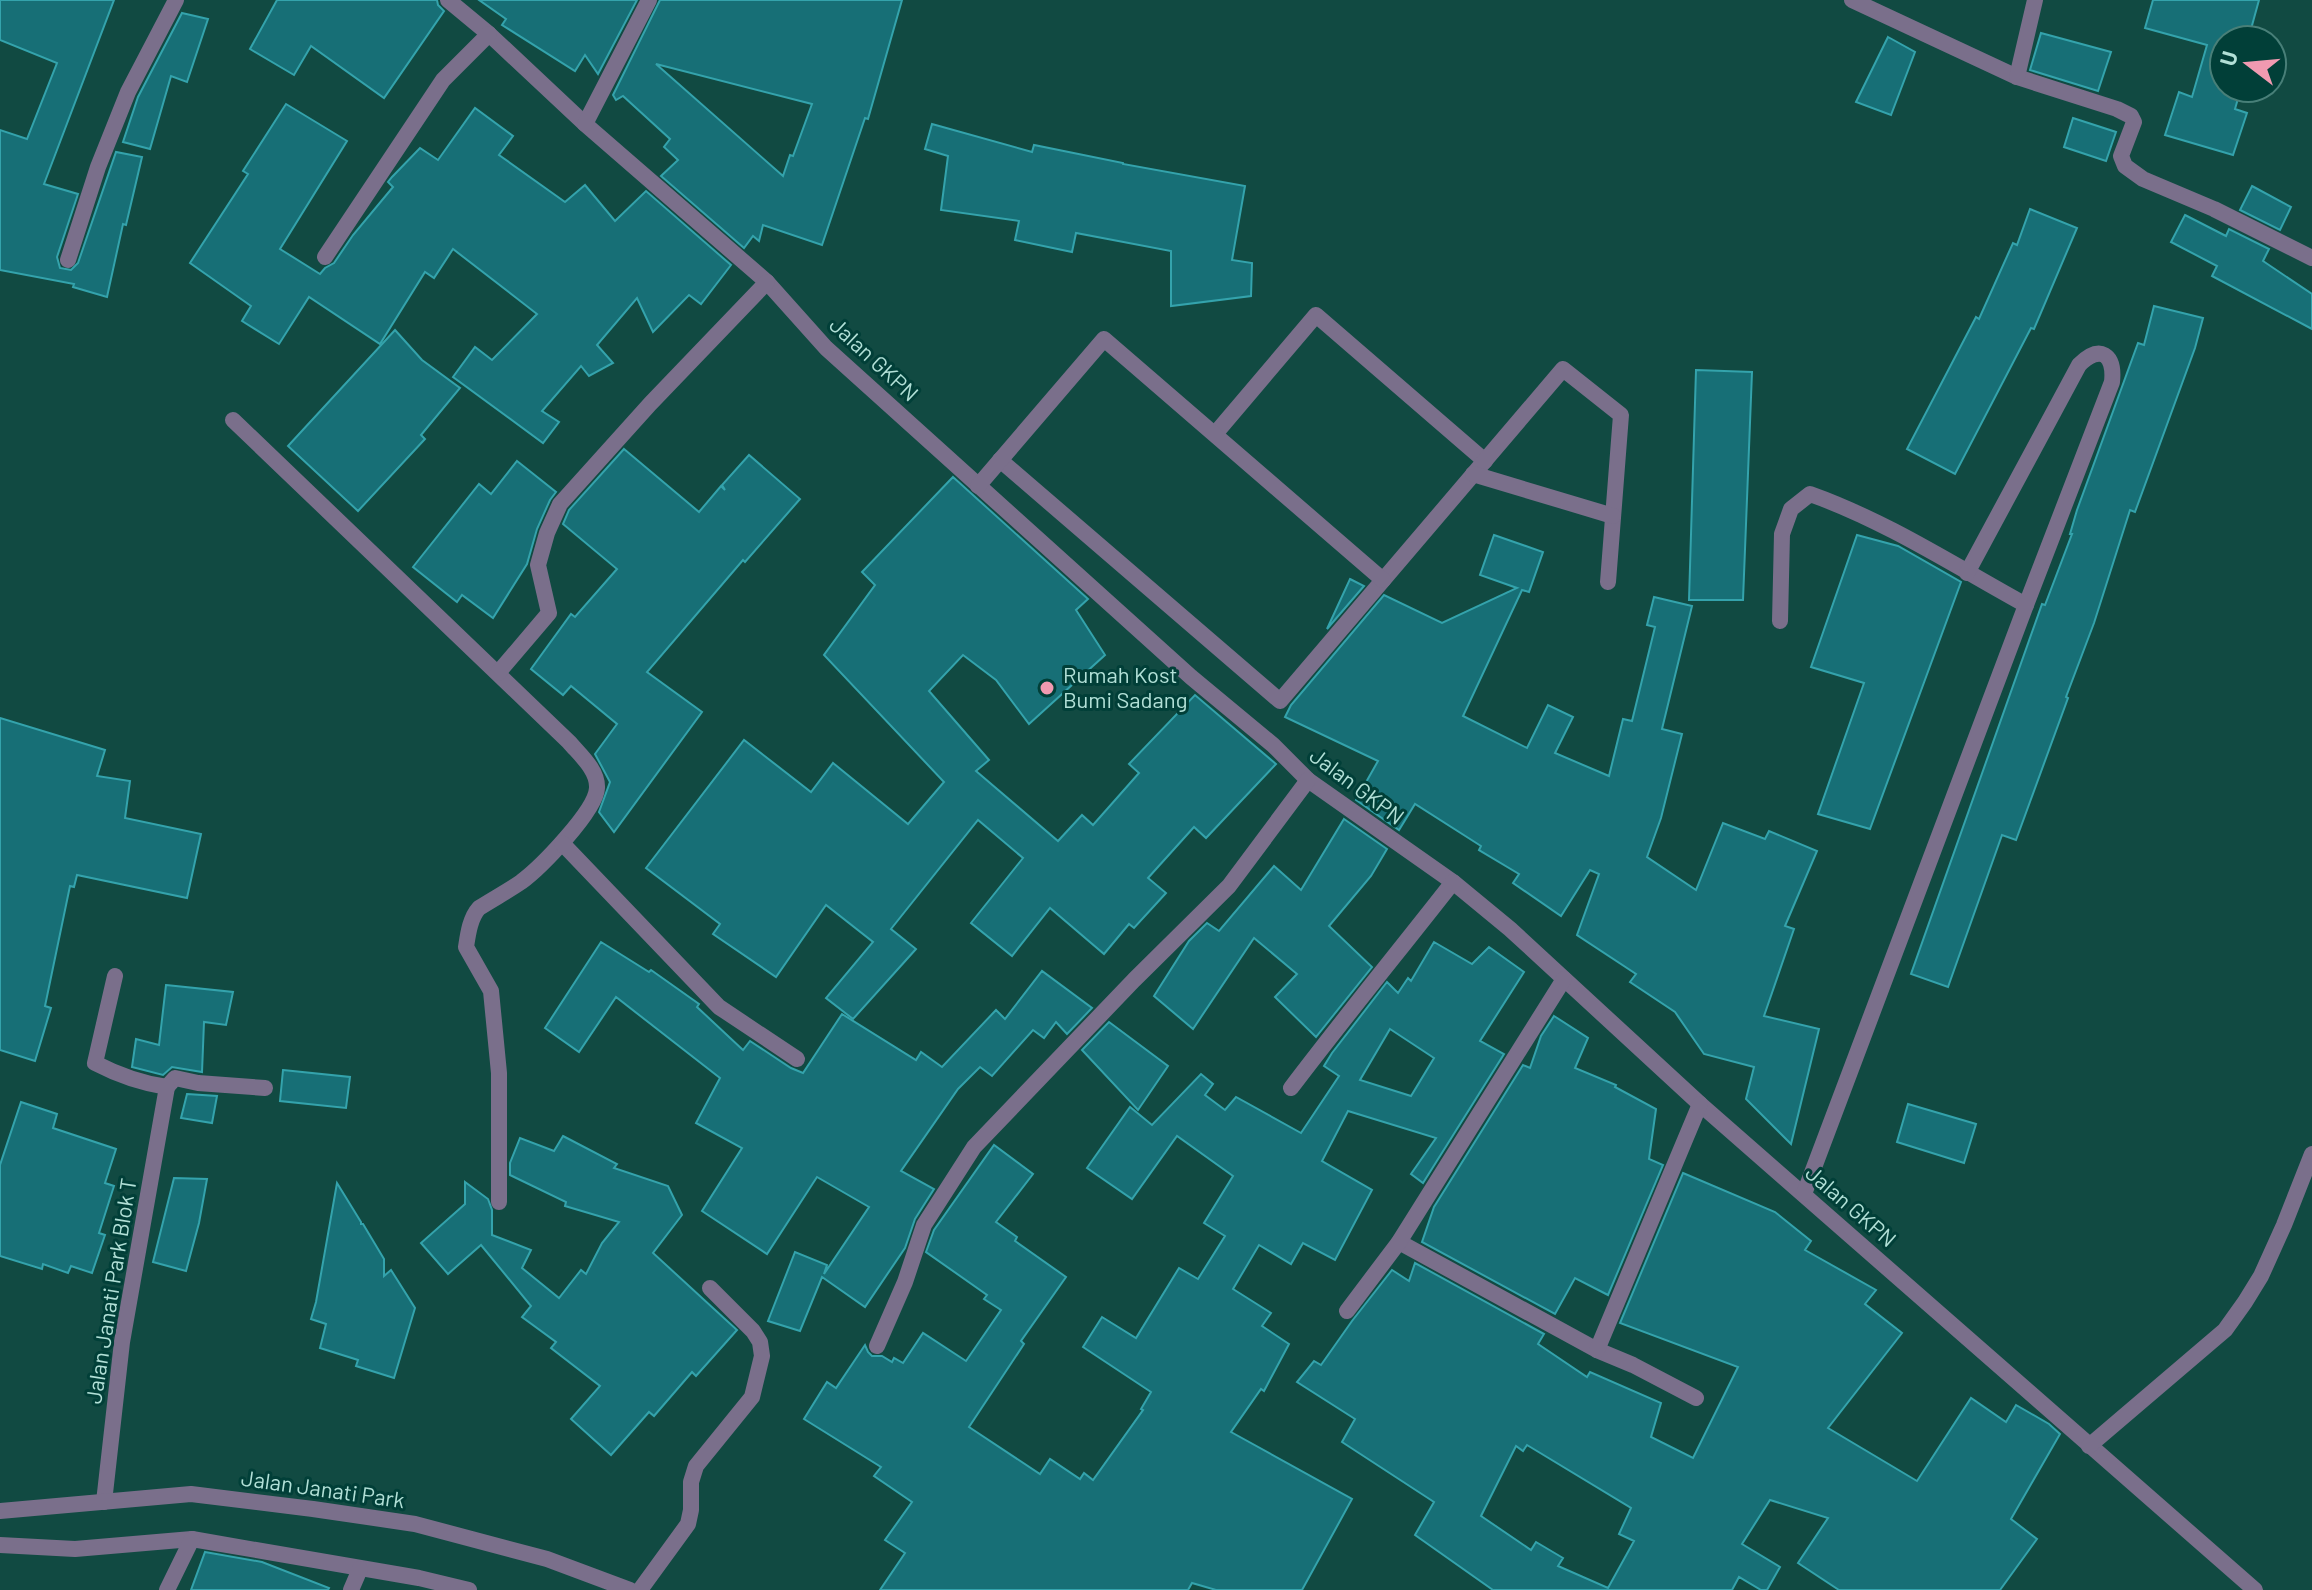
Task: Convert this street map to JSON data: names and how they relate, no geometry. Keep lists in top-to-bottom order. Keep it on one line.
{"streets":{"street":["Jalan GKPN","Jalan Janati Park Blok T","Jalan Janati Park"]},"crossings":[["Jalan Janati Park Blok T","Jalan Janati Park"]],"places":["Rumah Kost Bumi Sadang"],"north":"left"}
